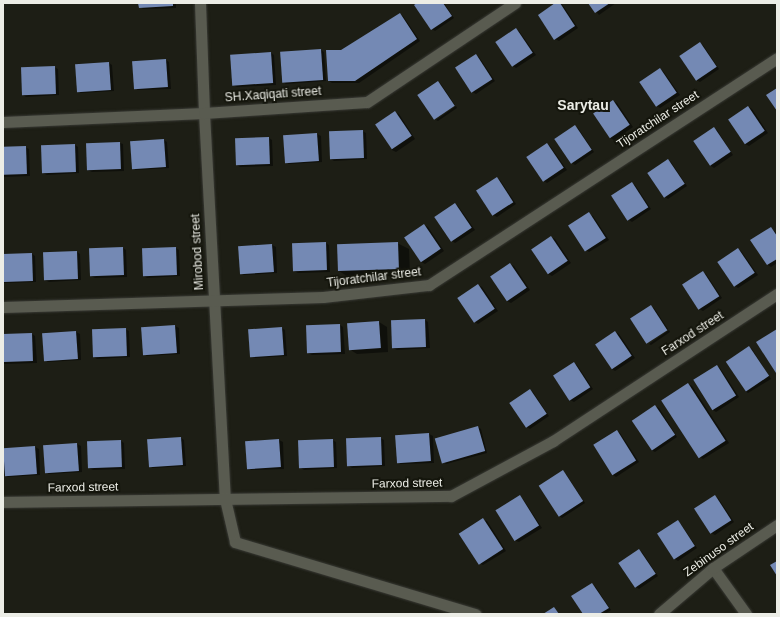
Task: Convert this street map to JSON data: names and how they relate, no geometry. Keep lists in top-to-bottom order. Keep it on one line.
{"streets":{"street":["SH.Xaqiqati street","Tijoratchilar street","Mirobod street","Farxod street","Zebinuso street"]},"crossings":[["SH.Xaqiqati street","Mirobod street"],["Tijoratchilar street","Mirobod street"],["Mirobod street","Farxod street"]],"districts":["Sarytau"]}
